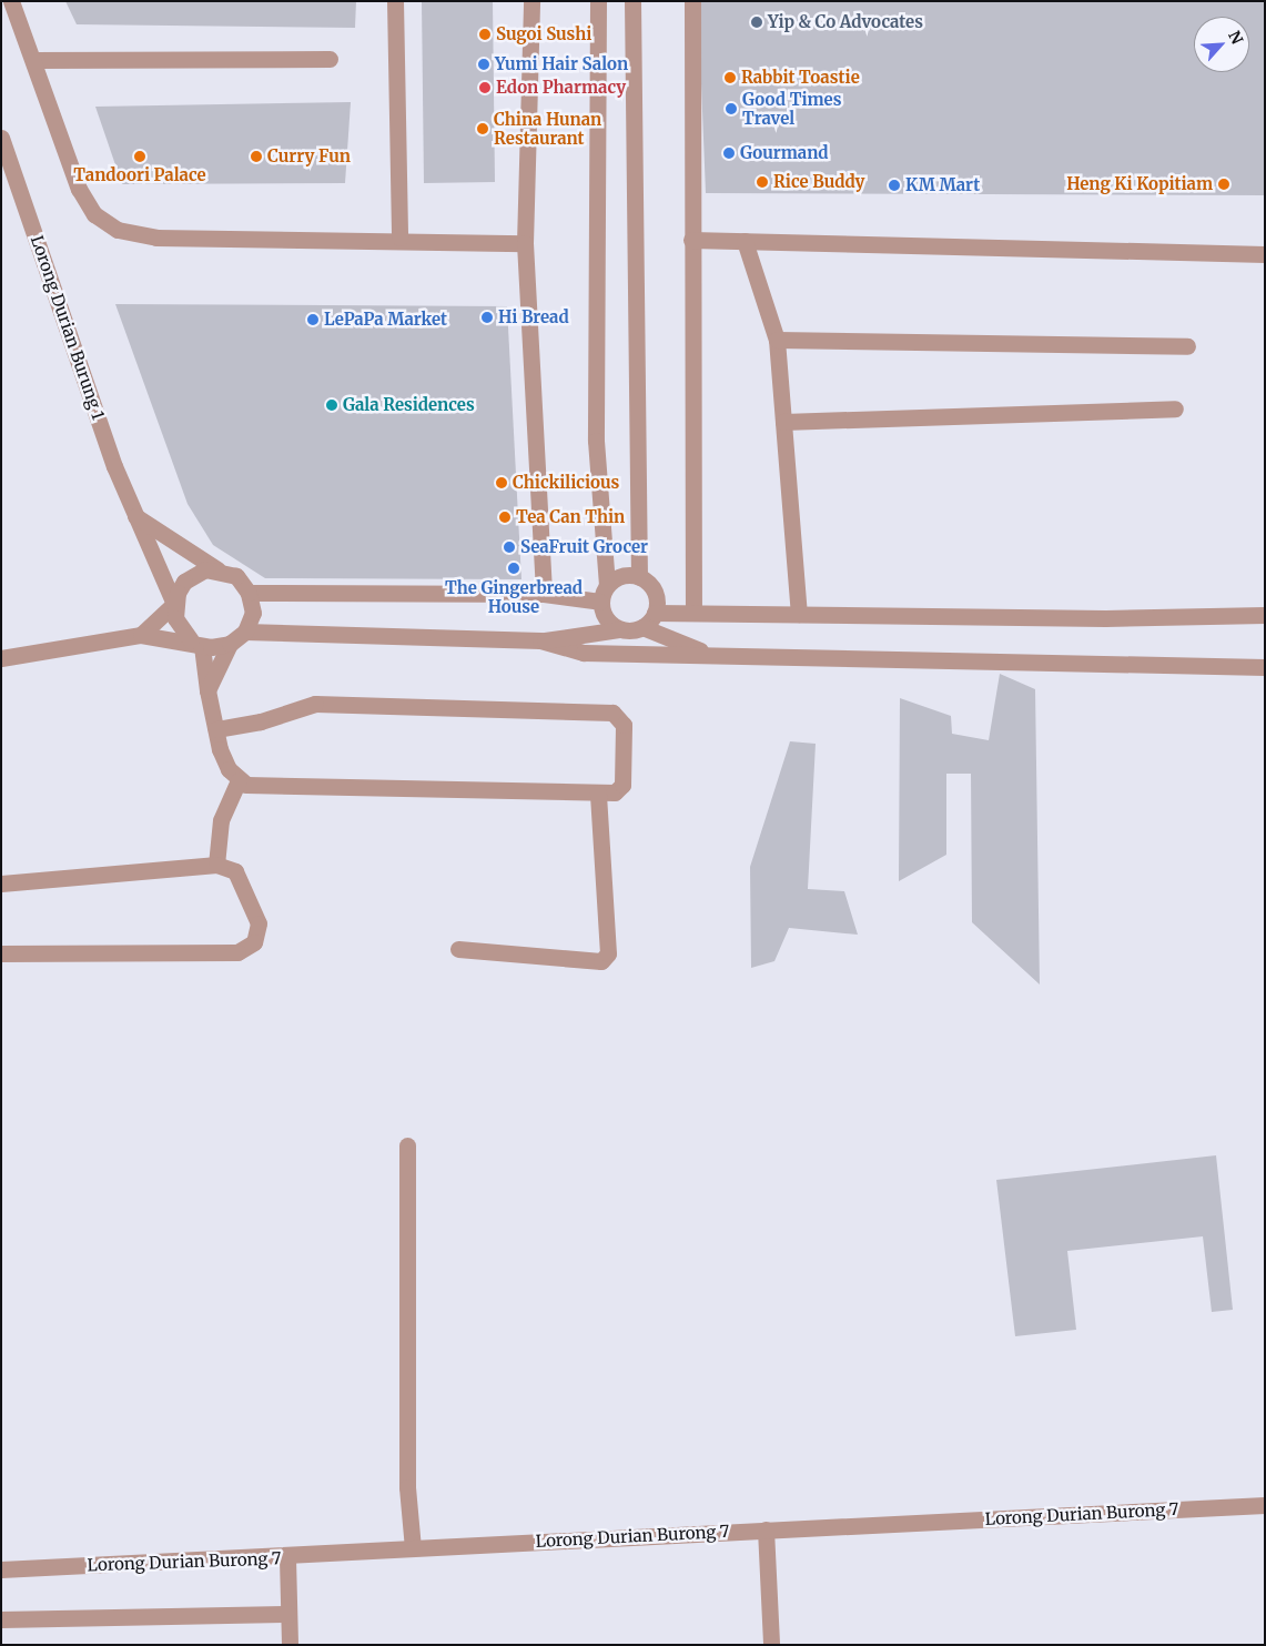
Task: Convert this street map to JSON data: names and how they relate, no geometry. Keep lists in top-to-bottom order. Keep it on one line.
{"streets":{"street":["Lorong Durian Burung 1","Lorong Durian Burong 7"]},"places":["Yip & Co Advocates","Sugoi Sushi","Yumi Hair Salon","Rabbit Toastie","Edon Pharmacy","Good Times Travel","China Hunan Restaurant","Gourmand","Tandoori Palace","Curry Fun","Rice Buddy","Heng Ki Kopitiam","KM Mart","Hi Bread","LePaPa Market","Gala Residences","Chickilicious","Tea Can Thin","SeaFruit Grocer","The Gingerbread House"],"north":"top right"}
